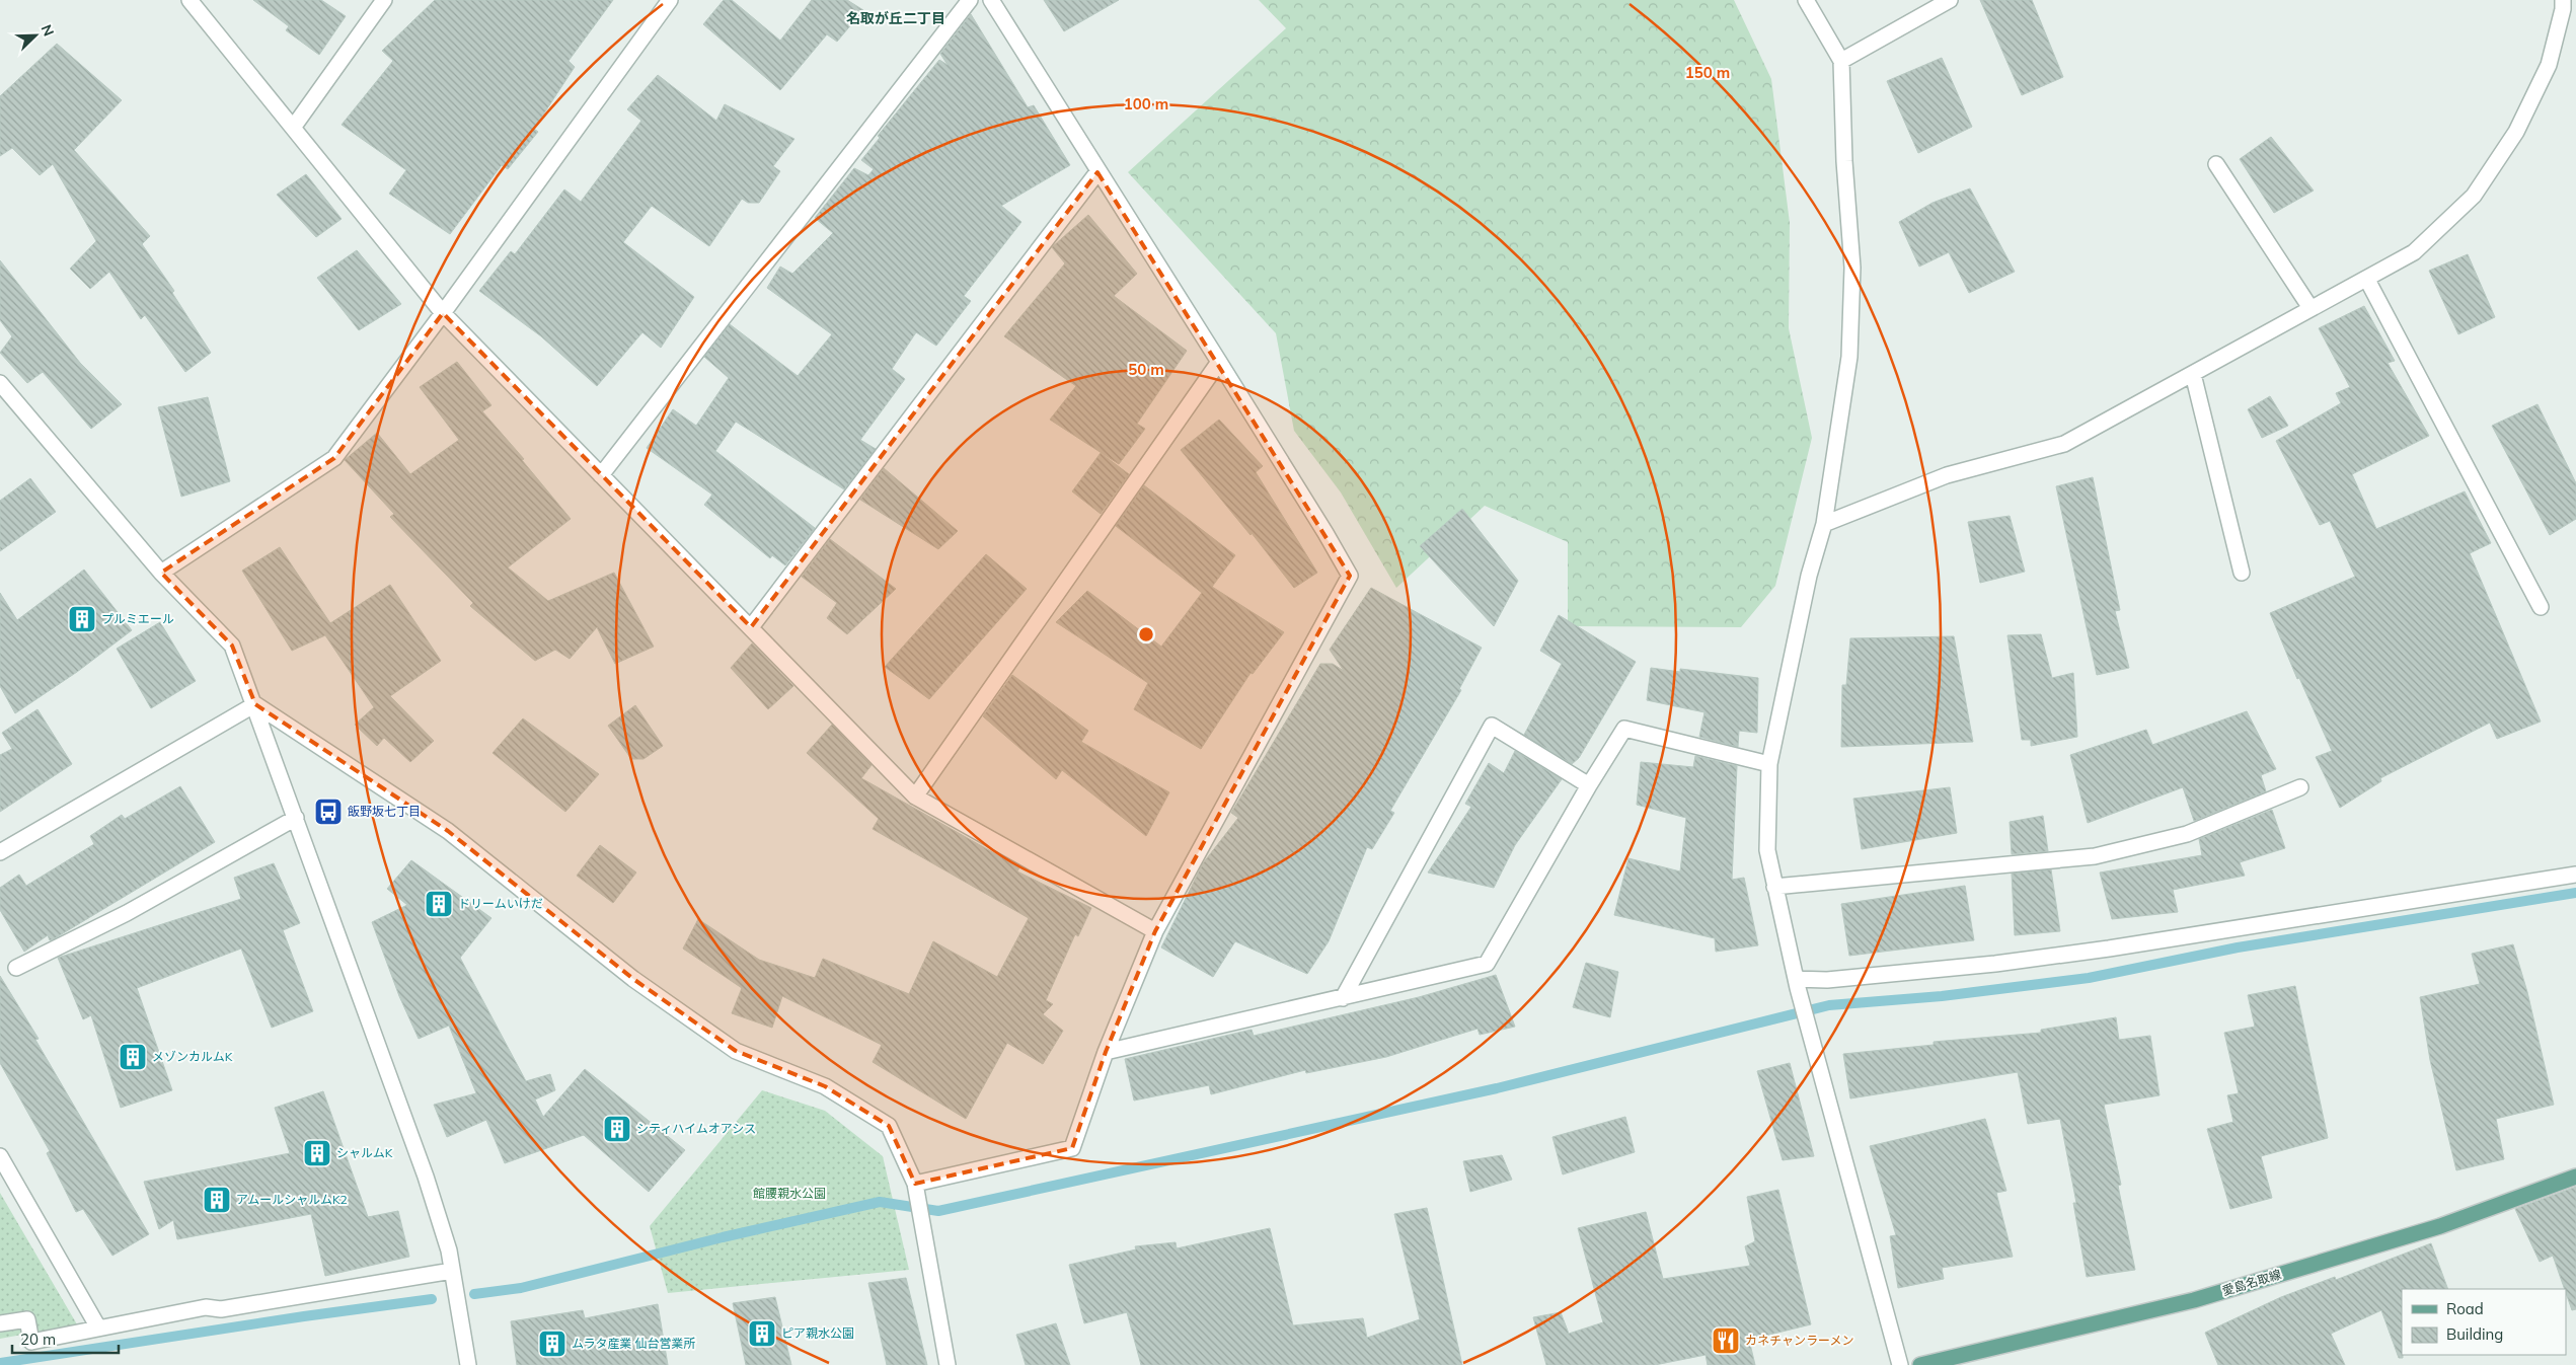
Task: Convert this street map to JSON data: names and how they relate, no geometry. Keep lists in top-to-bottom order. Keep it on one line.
{"streets":{"main road":["愛島名取線"]},"districts":["名取が丘二丁目"],"parks":["館腰親水公園"],"places":{"building":["プルミエール","ドリームいけだ","メゾンカルムK","シティハイムオアシス","シャルムK","アムールシャルムK2","ピア親水公園","ムラタ産業 仙台営業所"],"bus stop":["飯野坂七丁目"],"restaurant":["カネチャンラーメン"]},"legend":["Road","Building"],"scale_bar":"20 m","north":"top right","rings":["150 m","100 m","50 m"]}
